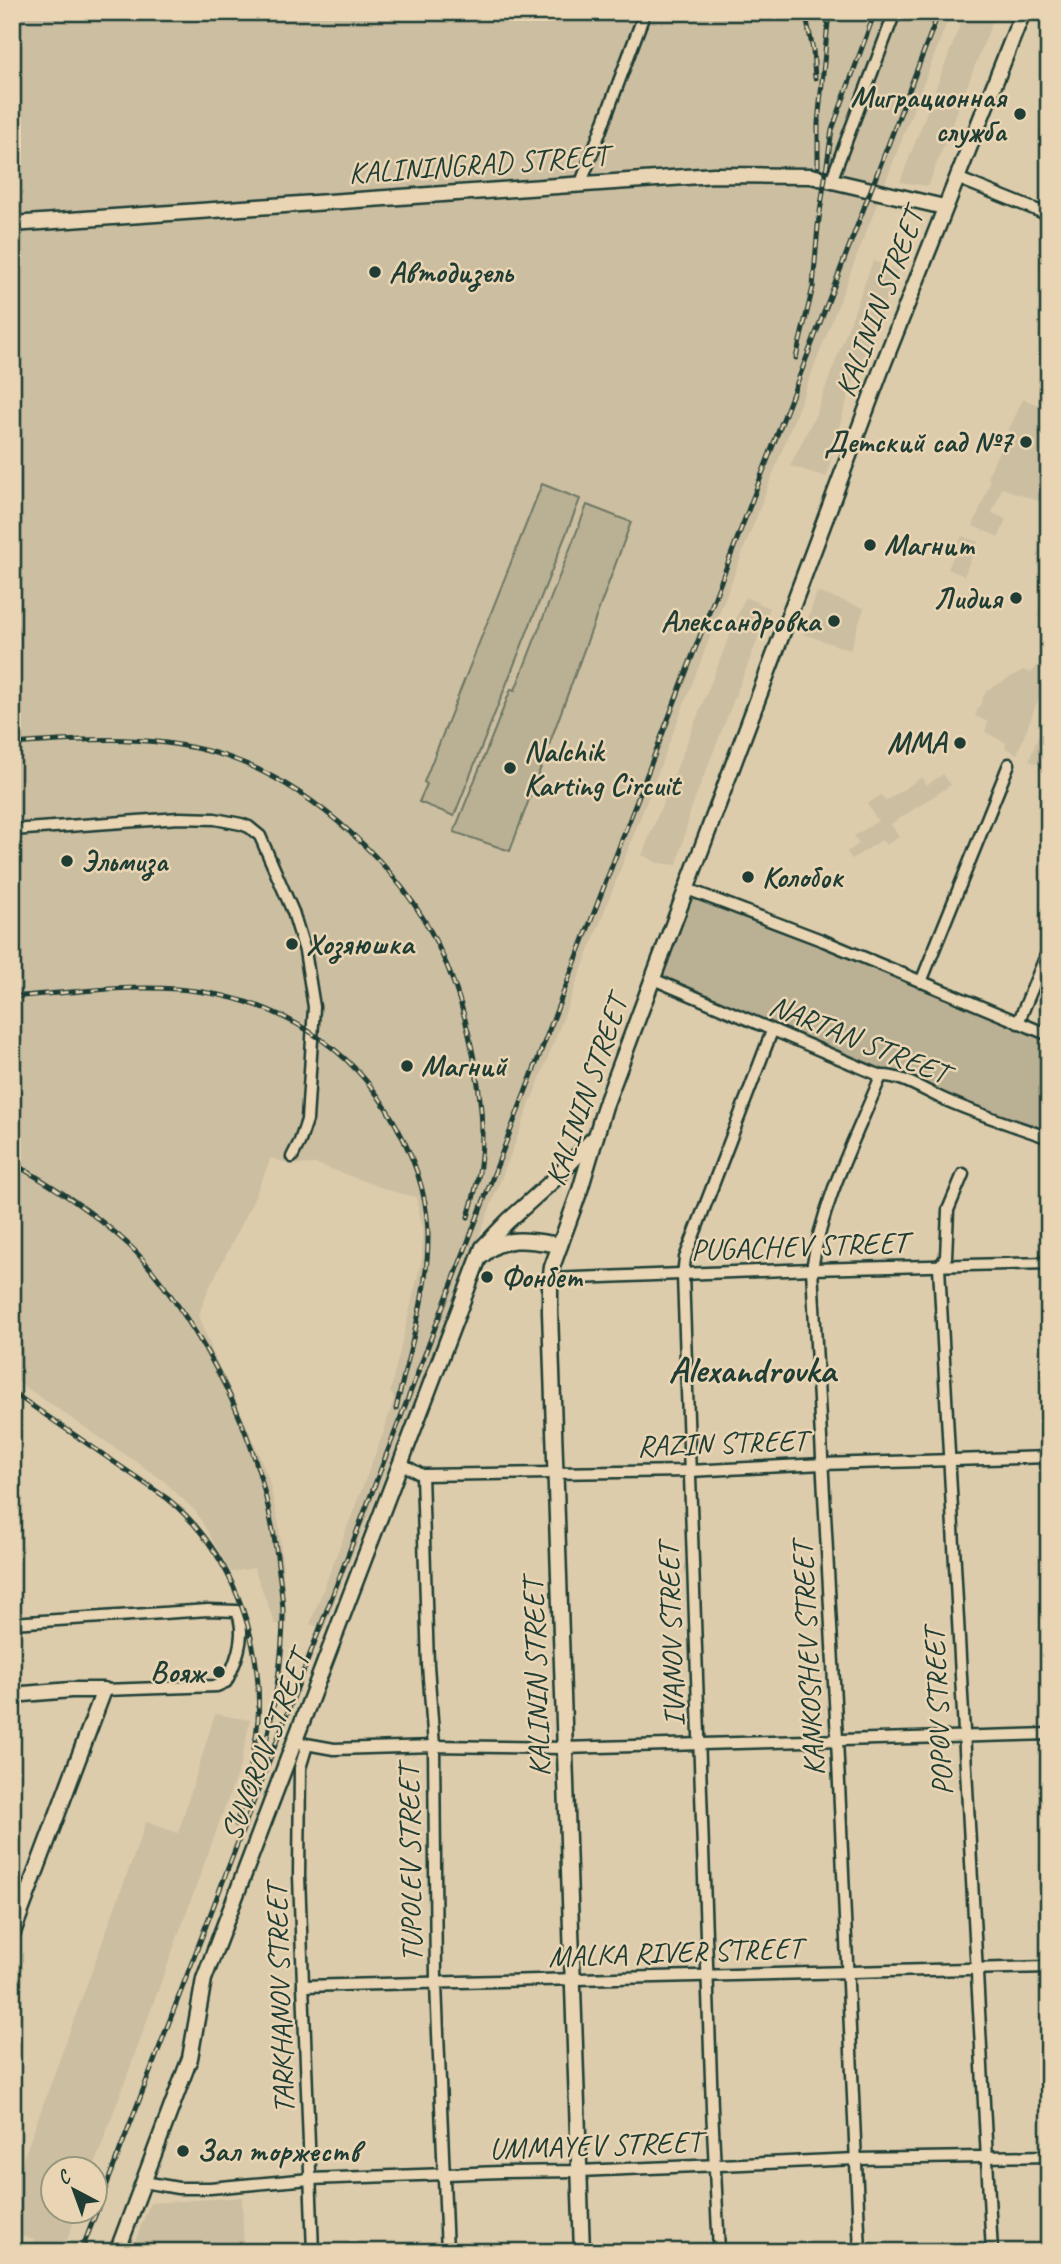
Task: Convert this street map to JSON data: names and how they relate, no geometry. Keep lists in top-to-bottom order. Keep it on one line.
{"streets":{"main road":["KALININGRAD STREET","KALININ STREET","SUVOROV STREET"],"street":["NARTAN STREET","PUGACHEV STREET","RAZIN STREET","IVANOV STREET","KANKOSHEV STREET","POPOV STREET","TUPOLEV STREET","MALKA RIVER STREET","TARKHANOV STREET","UMMAYEV STREET"]},"crossings":[["KALININGRAD STREET","KALININ STREET"],["KALININ STREET","NARTAN STREET"],["KALININ STREET","PUGACHEV STREET"],["KALININ STREET","RAZIN STREET"],["KALININ STREET","SUVOROV STREET"],["KALININ STREET","MALKA RIVER STREET"],["KALININ STREET","UMMAYEV STREET"],["NARTAN STREET","IVANOV STREET"],["NARTAN STREET","KANKOSHEV STREET"],["PUGACHEV STREET","IVANOV STREET"],["PUGACHEV STREET","KANKOSHEV STREET"],["PUGACHEV STREET","POPOV STREET"],["RAZIN STREET","IVANOV STREET"],["RAZIN STREET","KANKOSHEV STREET"],["RAZIN STREET","POPOV STREET"],["RAZIN STREET","SUVOROV STREET"],["RAZIN STREET","TUPOLEV STREET"],["IVANOV STREET","MALKA RIVER STREET"],["IVANOV STREET","UMMAYEV STREET"],["KANKOSHEV STREET","MALKA RIVER STREET"],["KANKOSHEV STREET","UMMAYEV STREET"],["POPOV STREET","MALKA RIVER STREET"],["POPOV STREET","UMMAYEV STREET"],["SUVOROV STREET","TARKHANOV STREET"],["SUVOROV STREET","UMMAYEV STREET"],["TUPOLEV STREET","MALKA RIVER STREET"],["TUPOLEV STREET","UMMAYEV STREET"],["MALKA RIVER STREET","TARKHANOV STREET"],["TARKHANOV STREET","UMMAYEV STREET"]],"districts":["Alexandrovka"],"places":["Миграционная служба","Автодизель","Детский сад №7","Магнит","Лидия","Александровка","MMA","Nalchik Karting Circuit","Эльмиза","Колобок","Хозяюшка","Магний","Фонбет","Вояж","Зал торжеств"],"north":"top left"}
